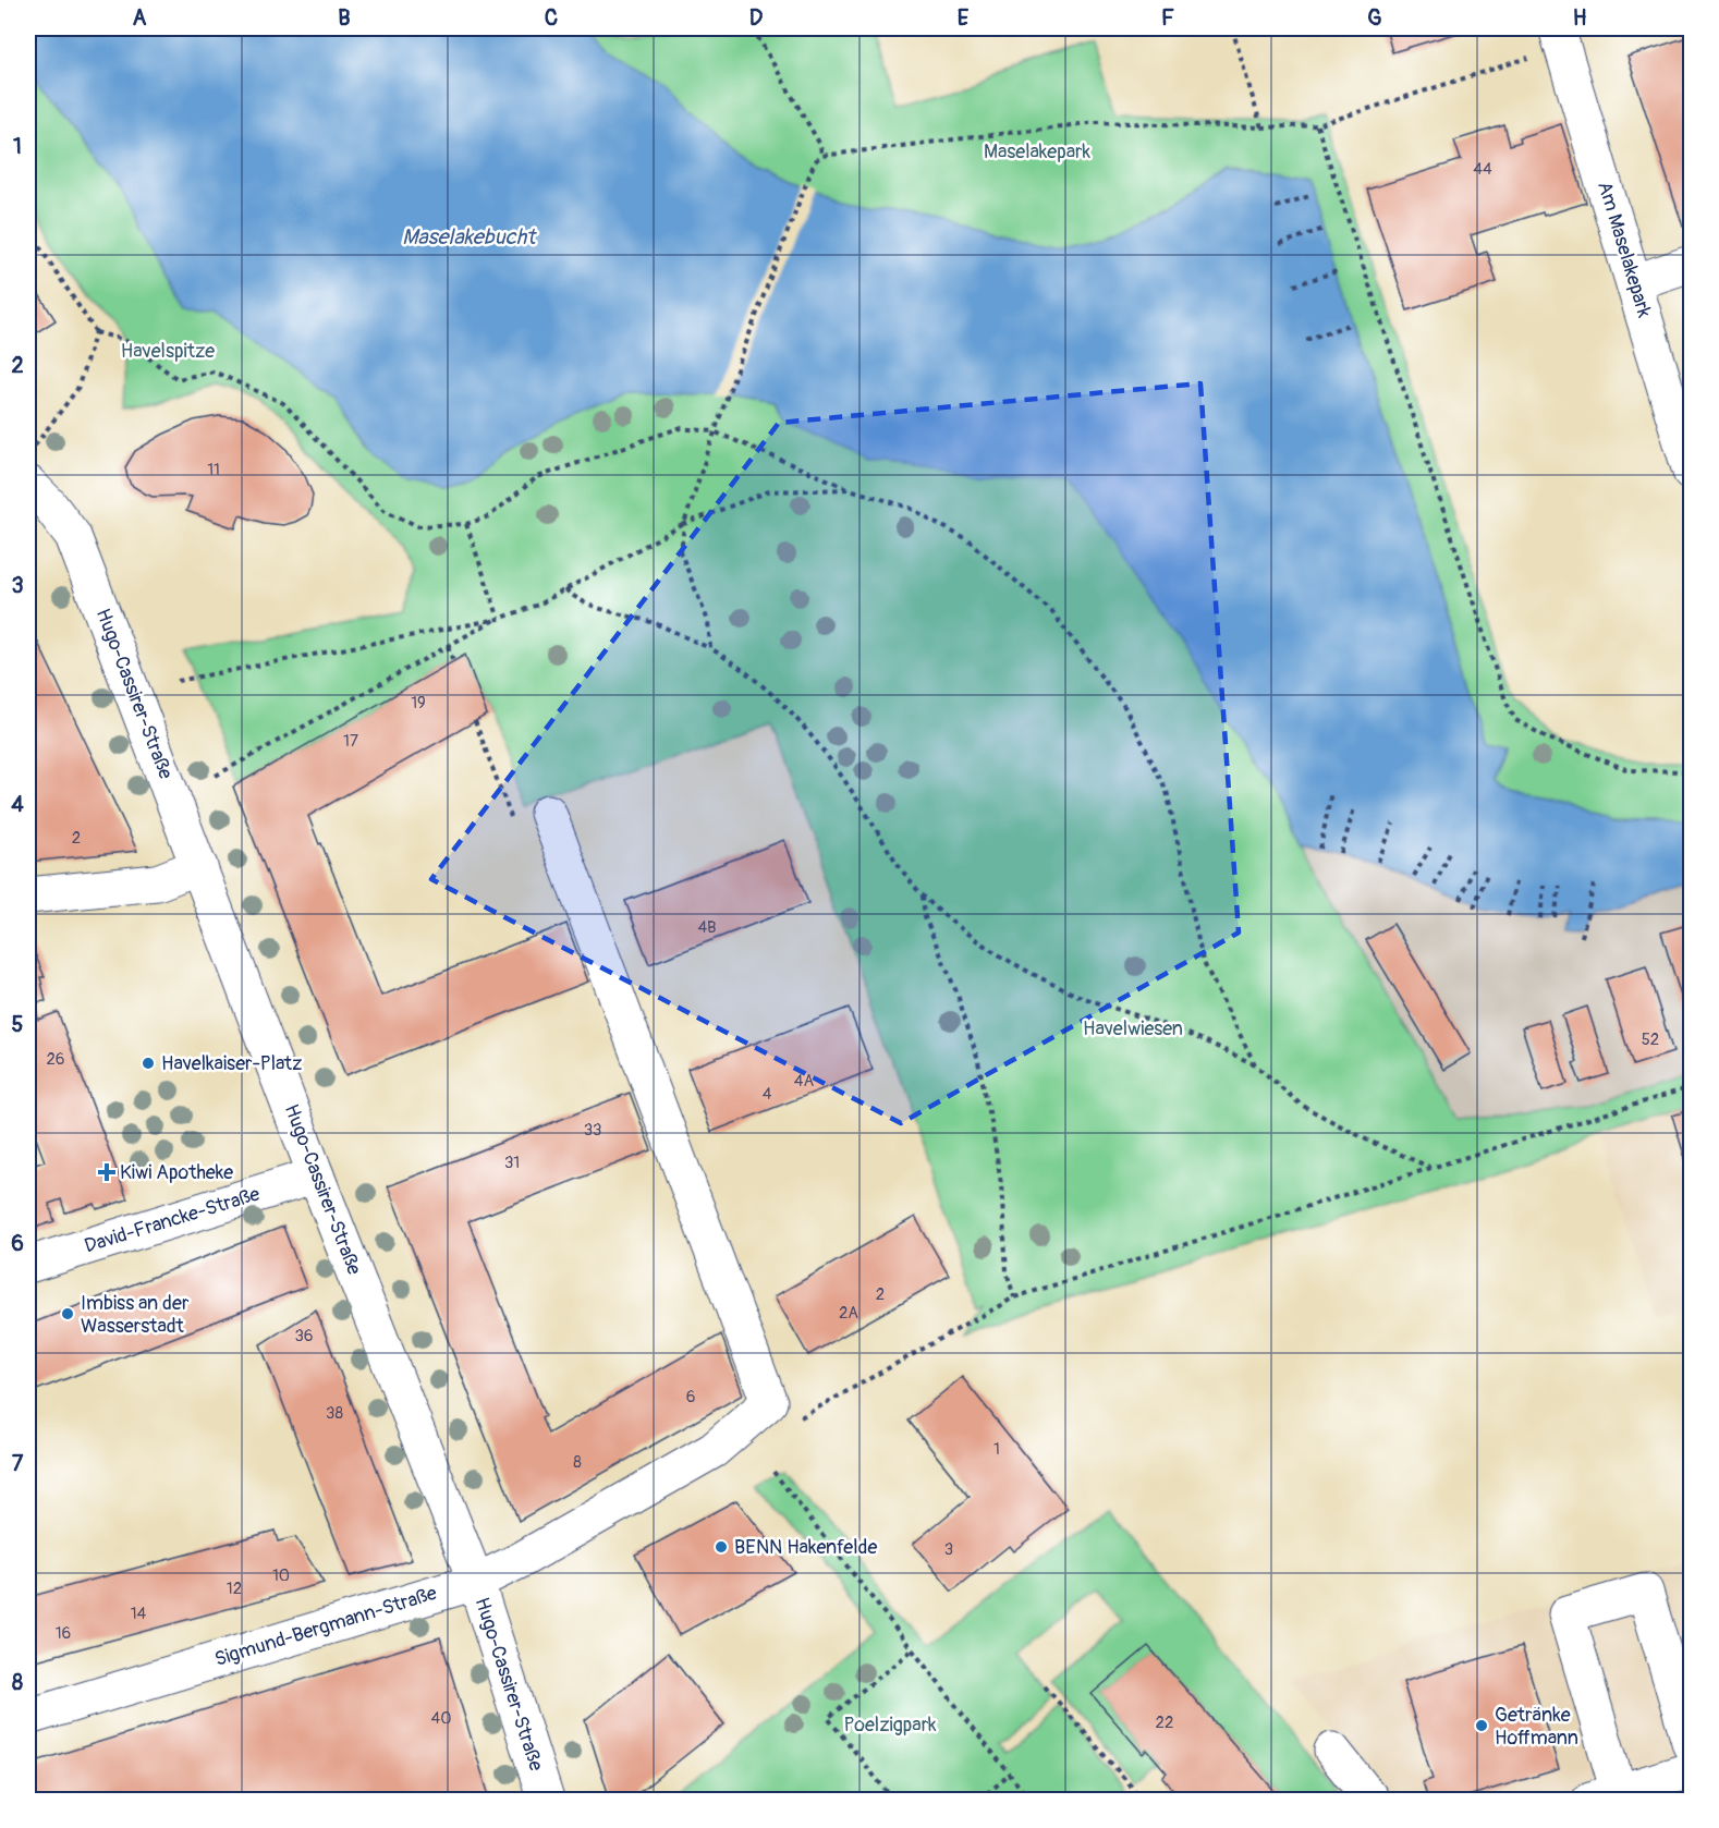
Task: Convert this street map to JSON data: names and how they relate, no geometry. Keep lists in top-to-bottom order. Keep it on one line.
{"streets":{"street":["Am Maselakepark","Hugo-Cassirer-Straße","David-Francke-Straße","Sigmund-Bergmann-Straße"]},"crossings":[["Hugo-Cassirer-Straße","David-Francke-Straße"],["Hugo-Cassirer-Straße","Sigmund-Bergmann-Straße"]],"water":["Maselakebucht"],"parks":["Maselakepark","Havelspitze","Havelwiesen","Poelzigpark"],"places":{"other":["Havelkaiser-Platz","Imbiss an der Wasserstadt","BENN Hakenfelde","Getränke Hoffmann"],"health":["Kiwi Apotheke"]},"house_numbers":["44","11","19","17","2","4B","52","26","4A","4","33","31","2","2A","36","6","38","1","8","3","10","12","14","16","40","22"],"grid":{"columns":["A","B","C","D","E","F","G","H"],"rows":["1","2","3","4","5","6","7","8"]}}
